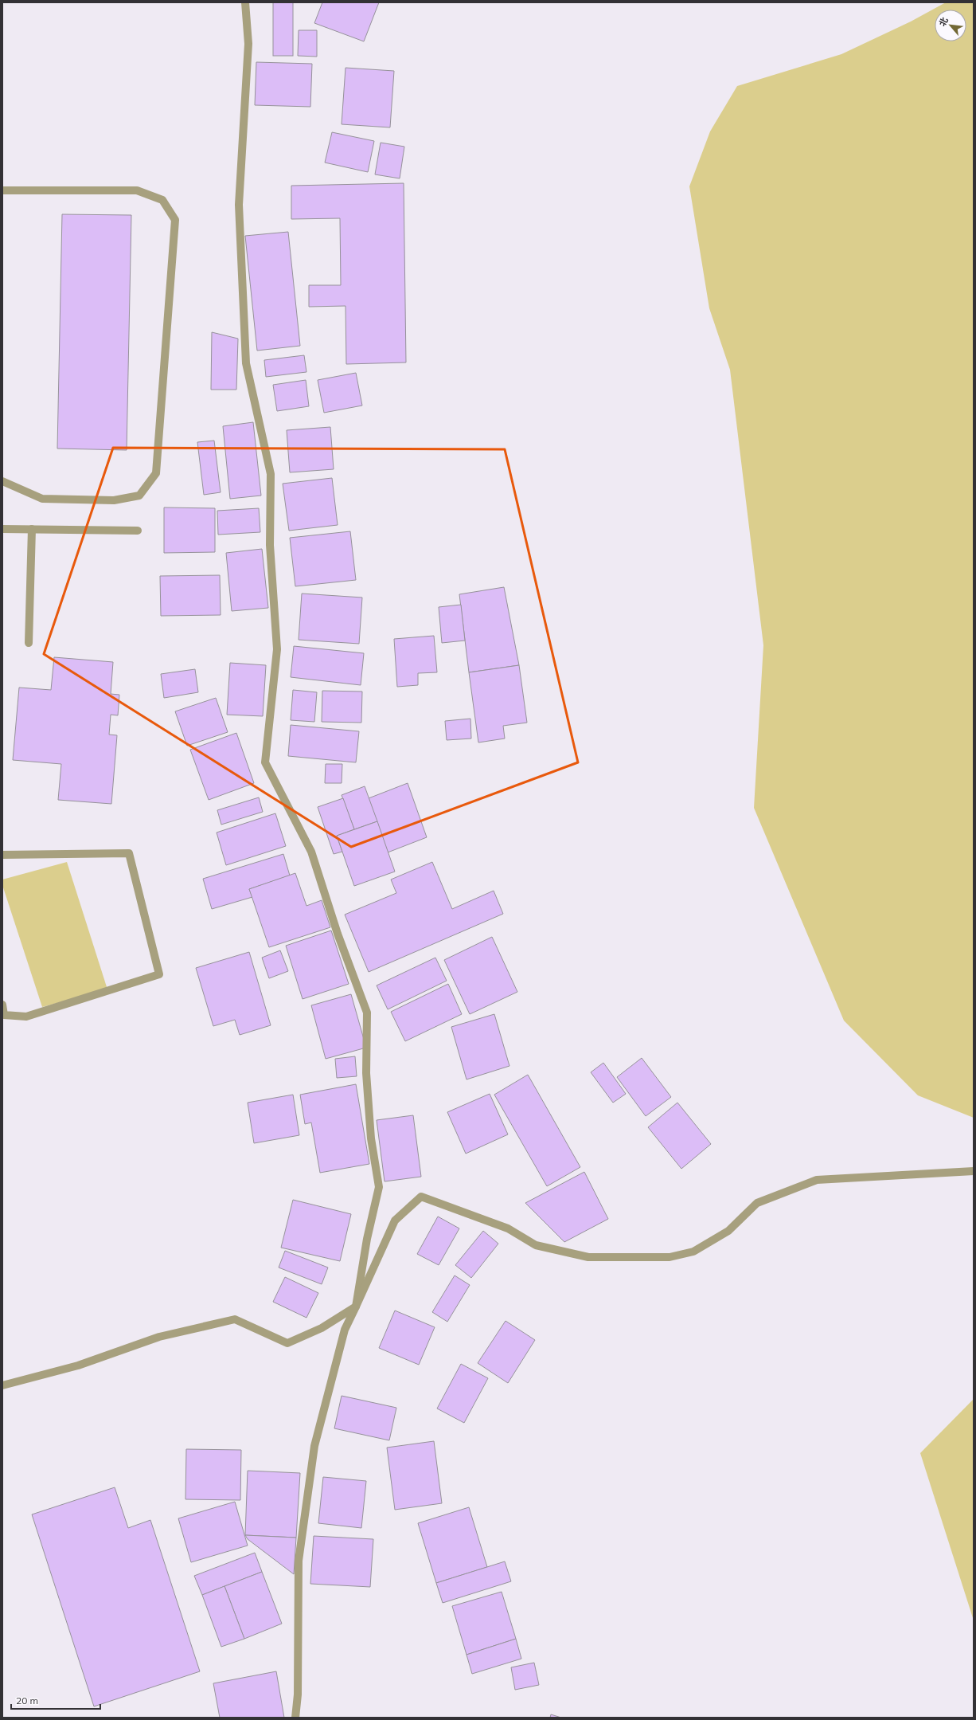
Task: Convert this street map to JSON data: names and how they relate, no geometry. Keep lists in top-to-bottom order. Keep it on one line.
{"scale_bar":"20 m","north":"top left"}
